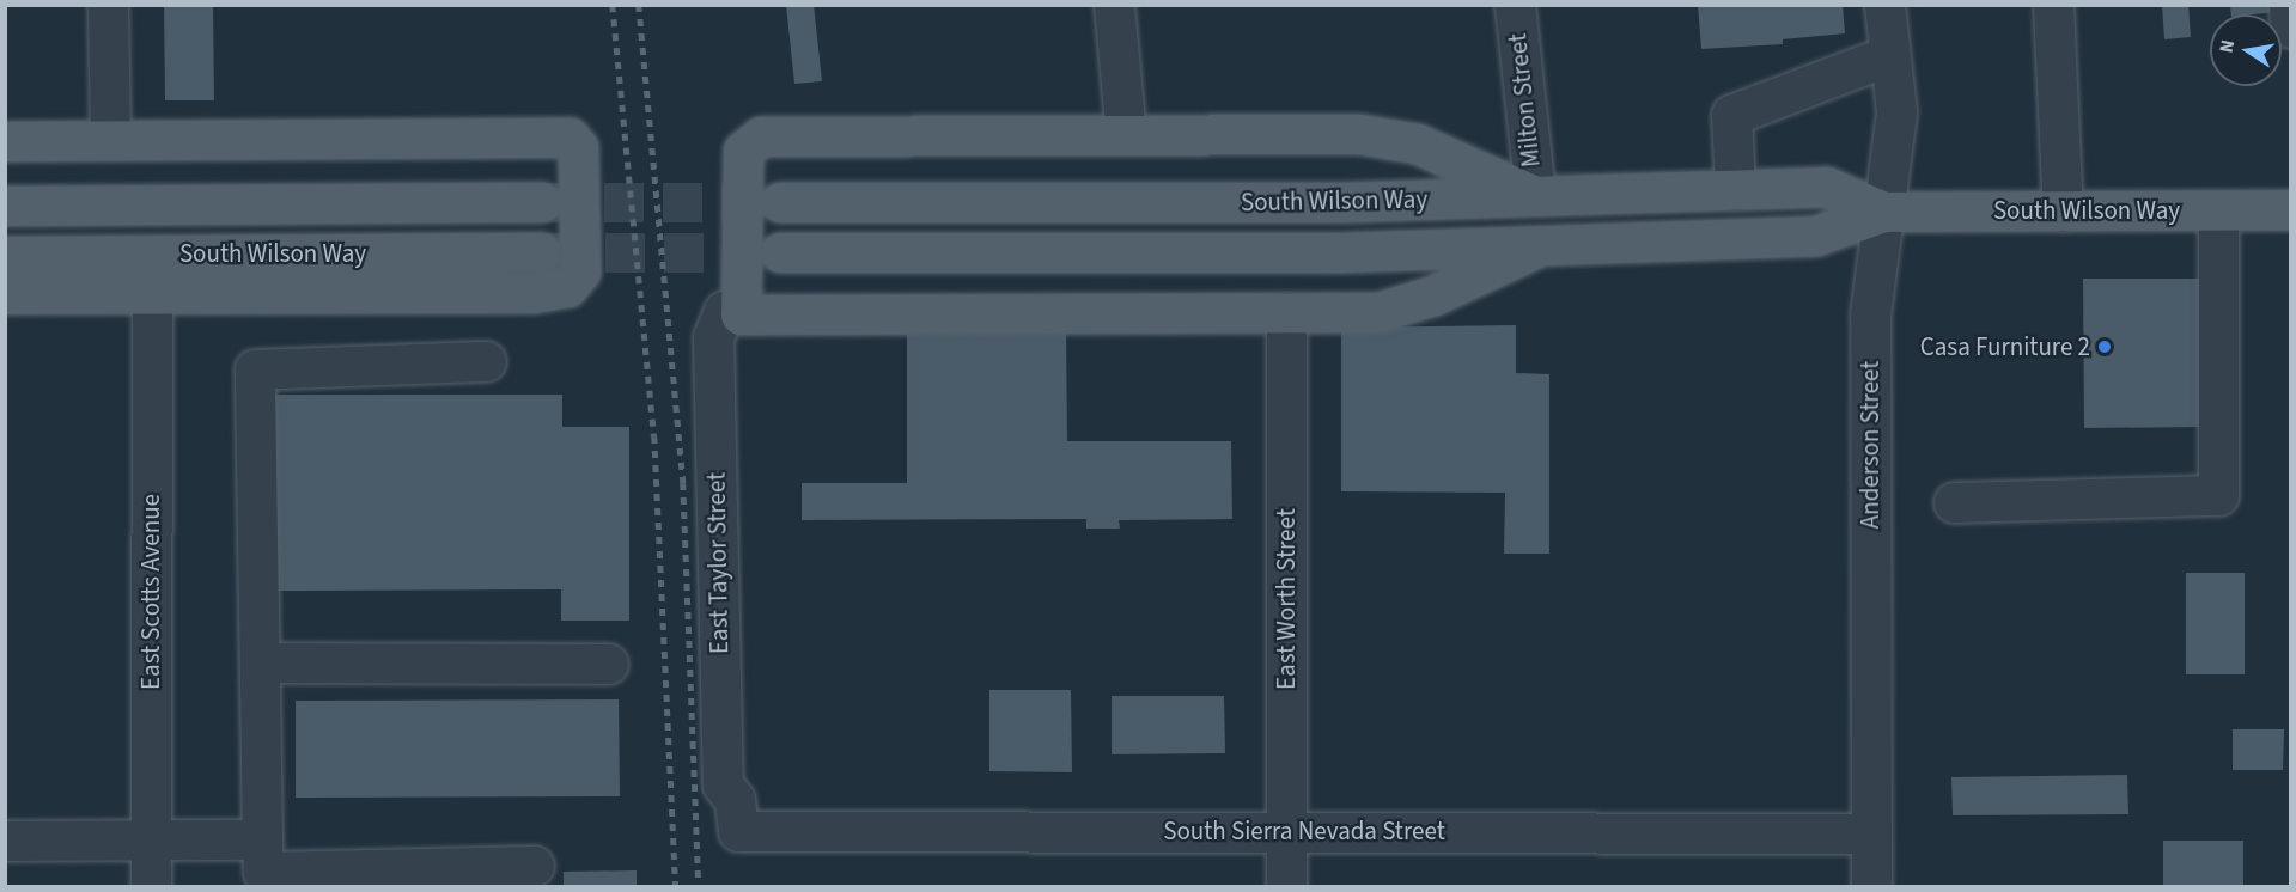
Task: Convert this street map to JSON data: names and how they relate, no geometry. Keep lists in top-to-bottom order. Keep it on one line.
{"streets":{"main road":["South Wilson Way"],"street":["Milton Street","Anderson Street","East Taylor Street","East Scotts Avenue","East Worth Street","South Sierra Nevada Street"]},"crossings":[["Milton Street","South Wilson Way"],["South Wilson Way","Anderson Street"],["Anderson Street","South Sierra Nevada Street"],["East Taylor Street","South Sierra Nevada Street"],["East Worth Street","South Sierra Nevada Street"]],"places":["Casa Furniture 2"],"north":"left"}
